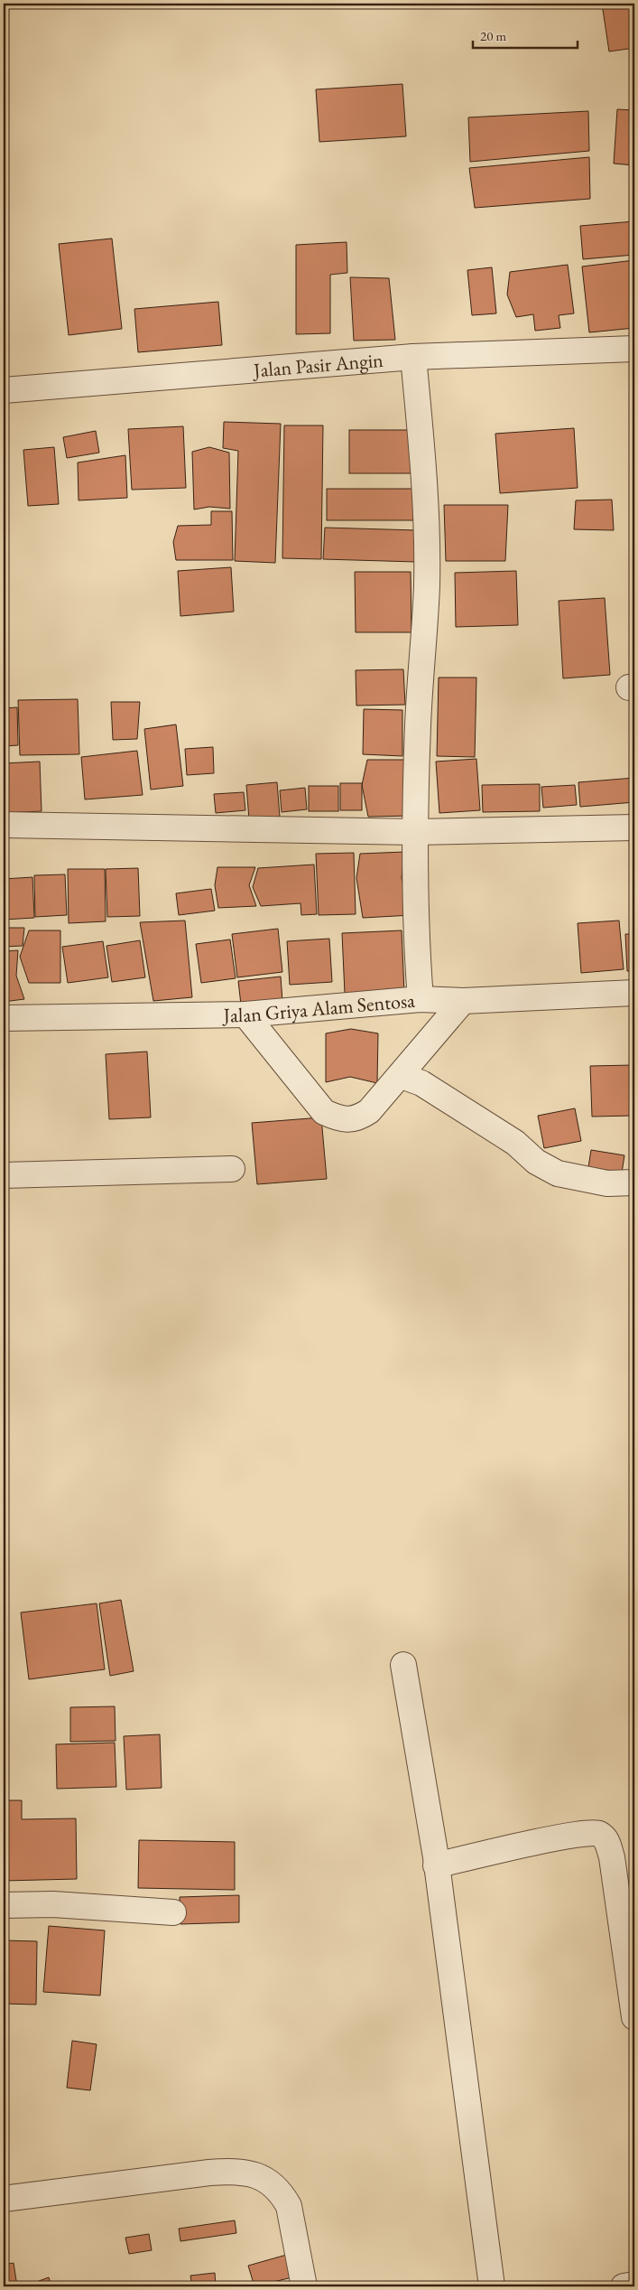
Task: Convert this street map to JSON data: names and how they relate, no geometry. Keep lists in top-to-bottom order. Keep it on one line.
{"streets":{"street":["Jalan Pasir Angin","Jalan Griya Alam Sentosa"]},"scale_bar":"20 m"}
